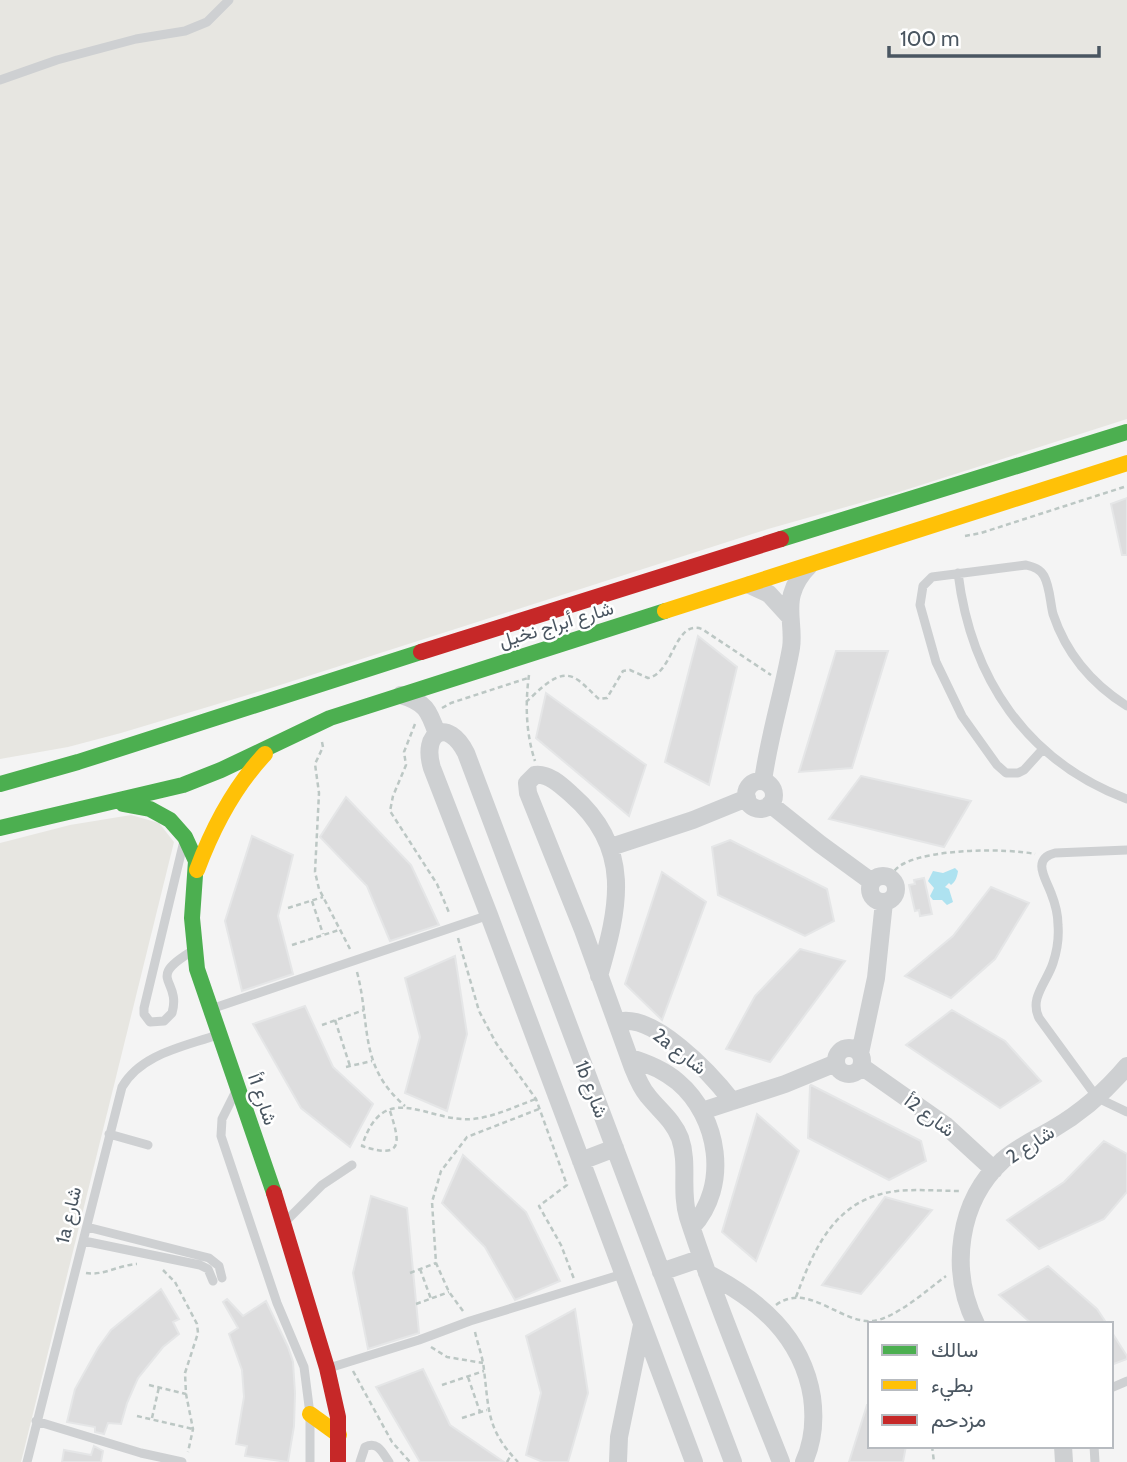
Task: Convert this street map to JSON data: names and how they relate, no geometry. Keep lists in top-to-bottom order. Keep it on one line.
{"streets":{"street":["شارع أبراج نخيل","2a شارع","1b شارع","شارع 1أ","شارع 2أ","شارع 2"],"lane":["1a شارع"]},"crossings":[["شارع أبراج نخيل","شارع 1أ"],["شارع 1أ","1a شارع"],["شارع 2أ","شارع 2"]],"legend":["سالك","بطيء","مزدحم"],"scale_bar":"100 m"}
